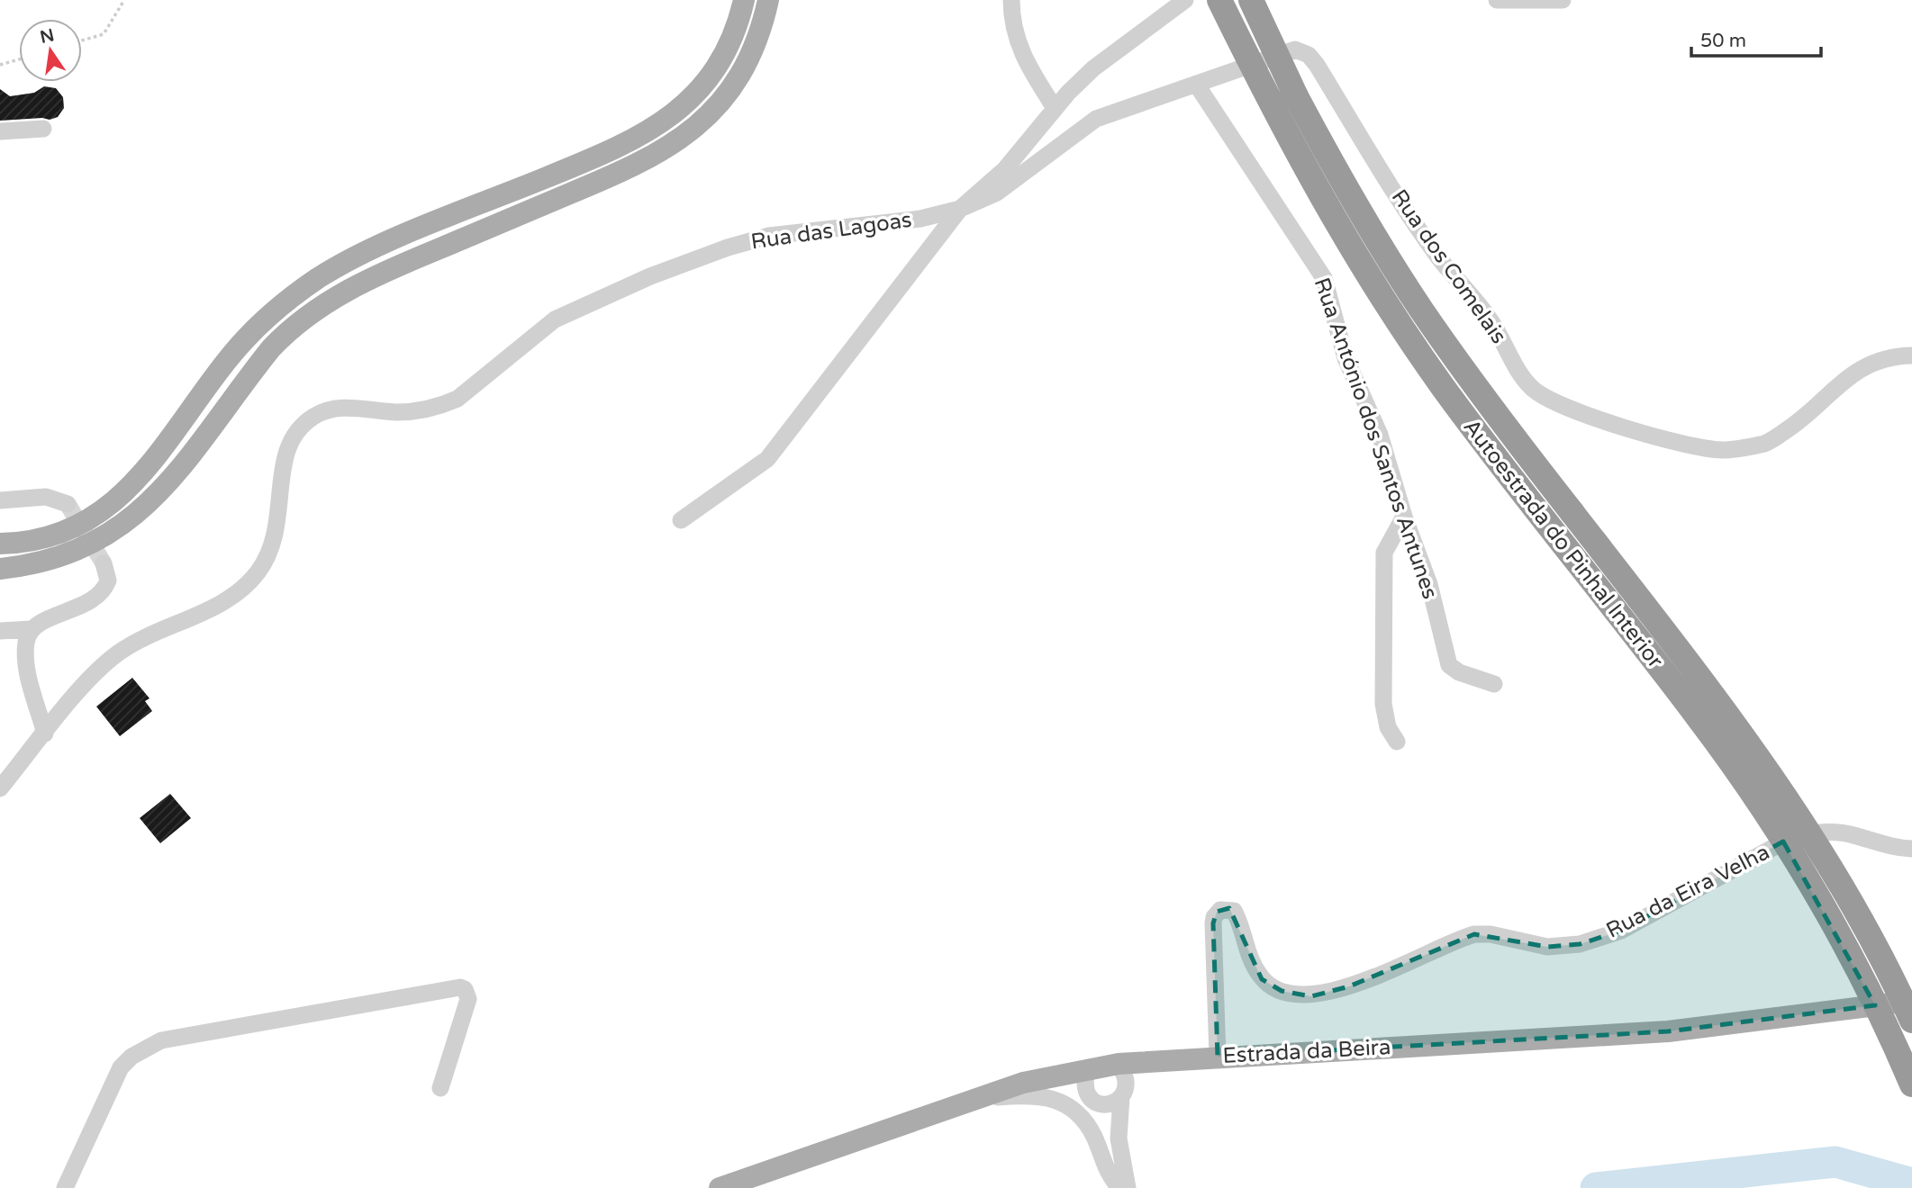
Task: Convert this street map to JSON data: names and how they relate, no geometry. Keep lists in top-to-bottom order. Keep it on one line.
{"streets":{"highway":["Autoestrada do Pinhal Interior"],"main road":["Estrada da Beira"],"street":["Rua das Lagoas","Rua dos Comelais","Rua António dos Santos Antunes","Rua da Eira Velha"]},"crossings":[["Rua das Lagoas","Rua dos Comelais"],["Rua dos Comelais","Rua António dos Santos Antunes"],["Rua da Eira Velha","Estrada da Beira"]],"scale_bar":"50 m","north":"top"}
